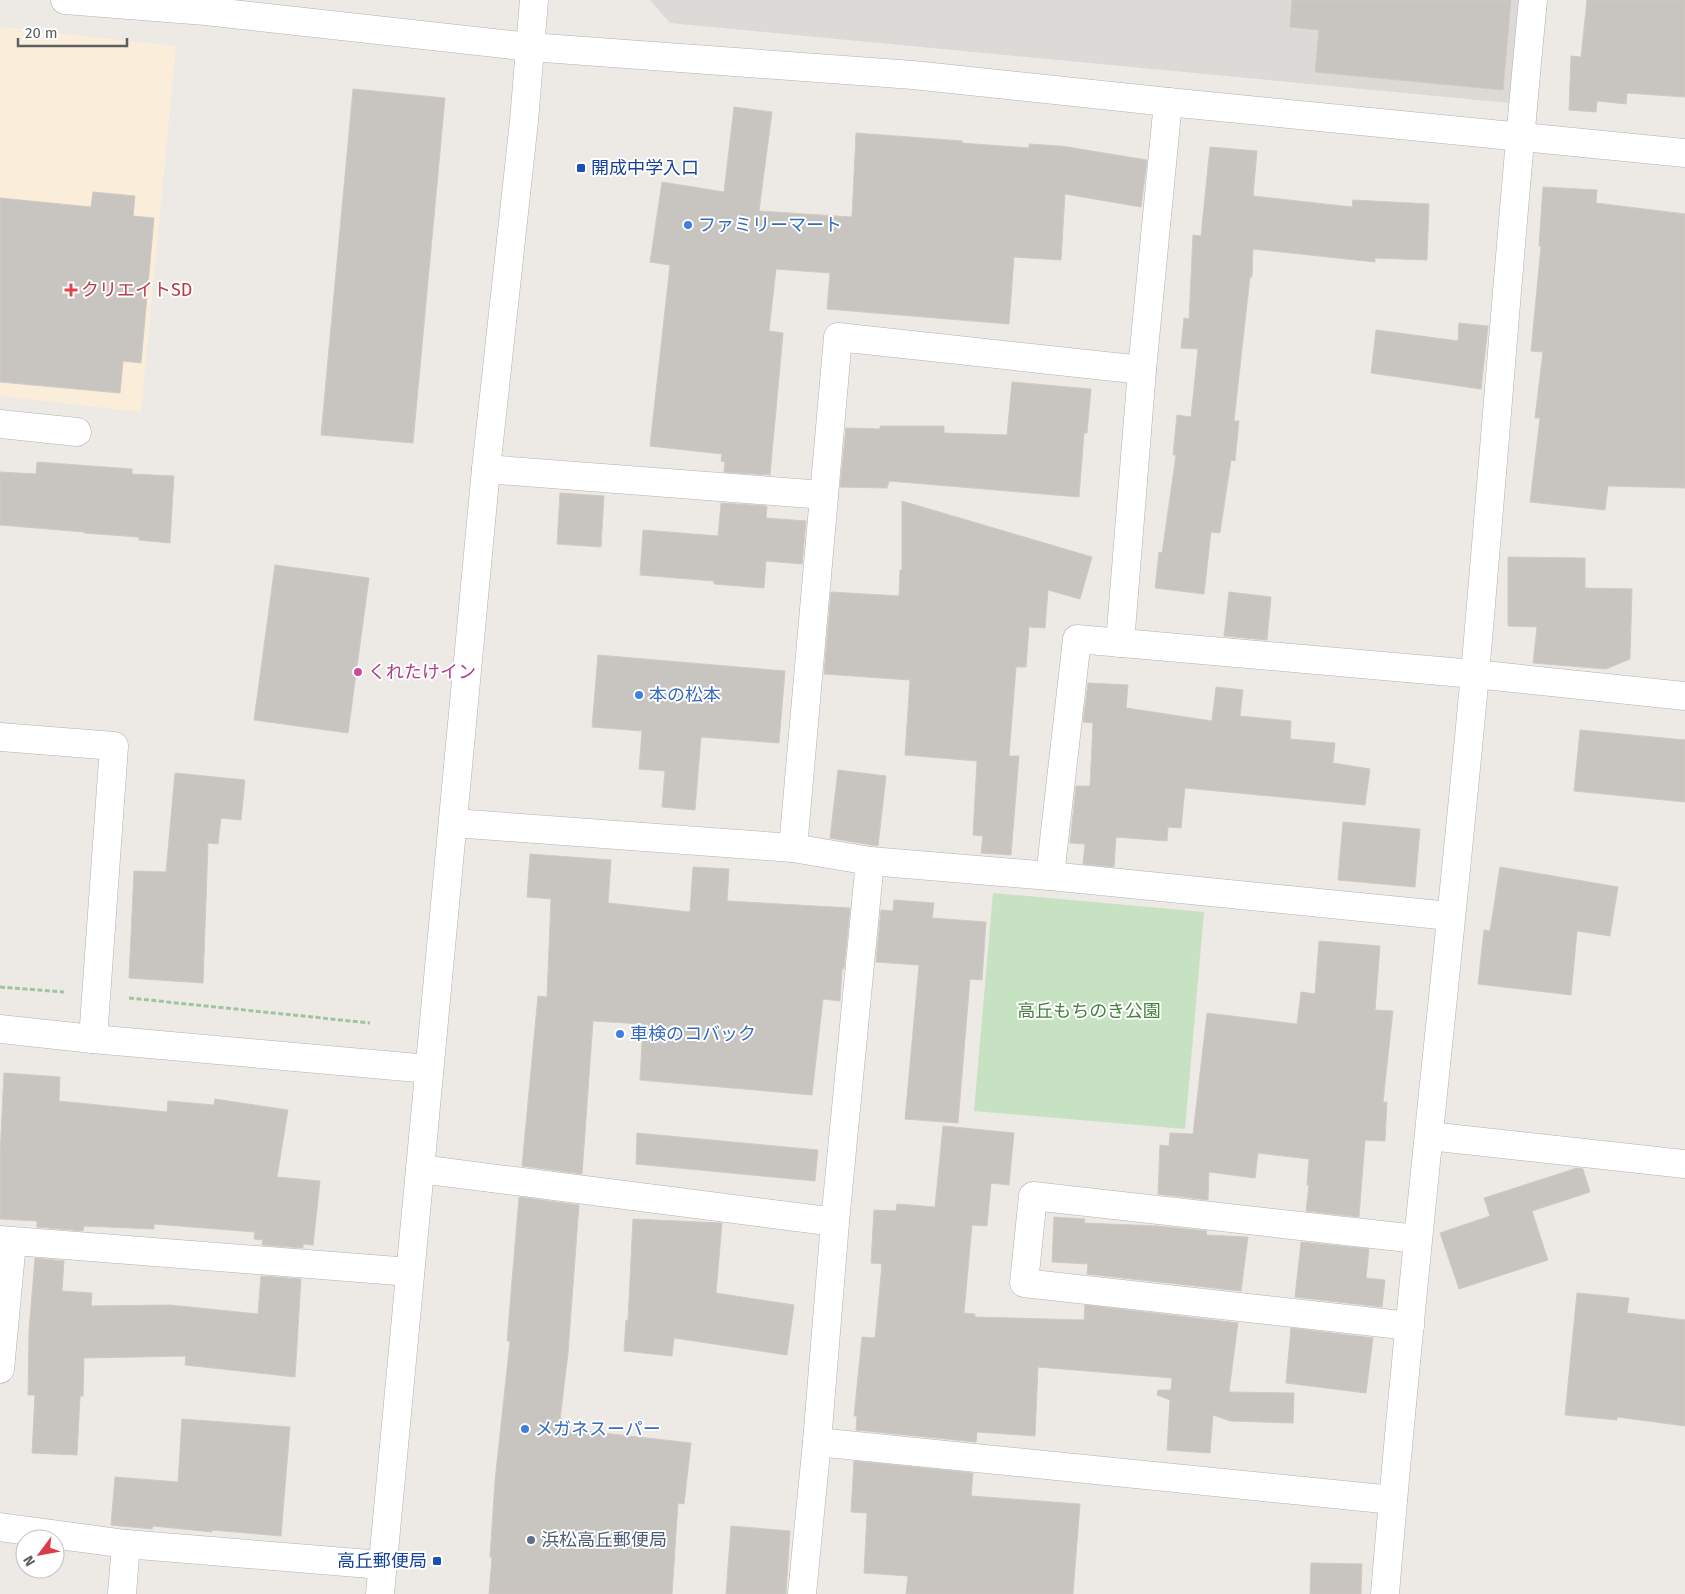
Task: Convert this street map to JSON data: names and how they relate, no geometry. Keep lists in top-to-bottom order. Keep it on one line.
{"parks":["高丘もちのき公園"],"places":{"transit":["開成中学入口","高丘郵便局"],"other":["ファミリーマート","くれたけイン","本の松本","車検のコバック","メガネスーパー","浜松高丘郵便局"],"health":["クリエイトSD"]},"scale_bar":"20 m","north":"bottom left"}
